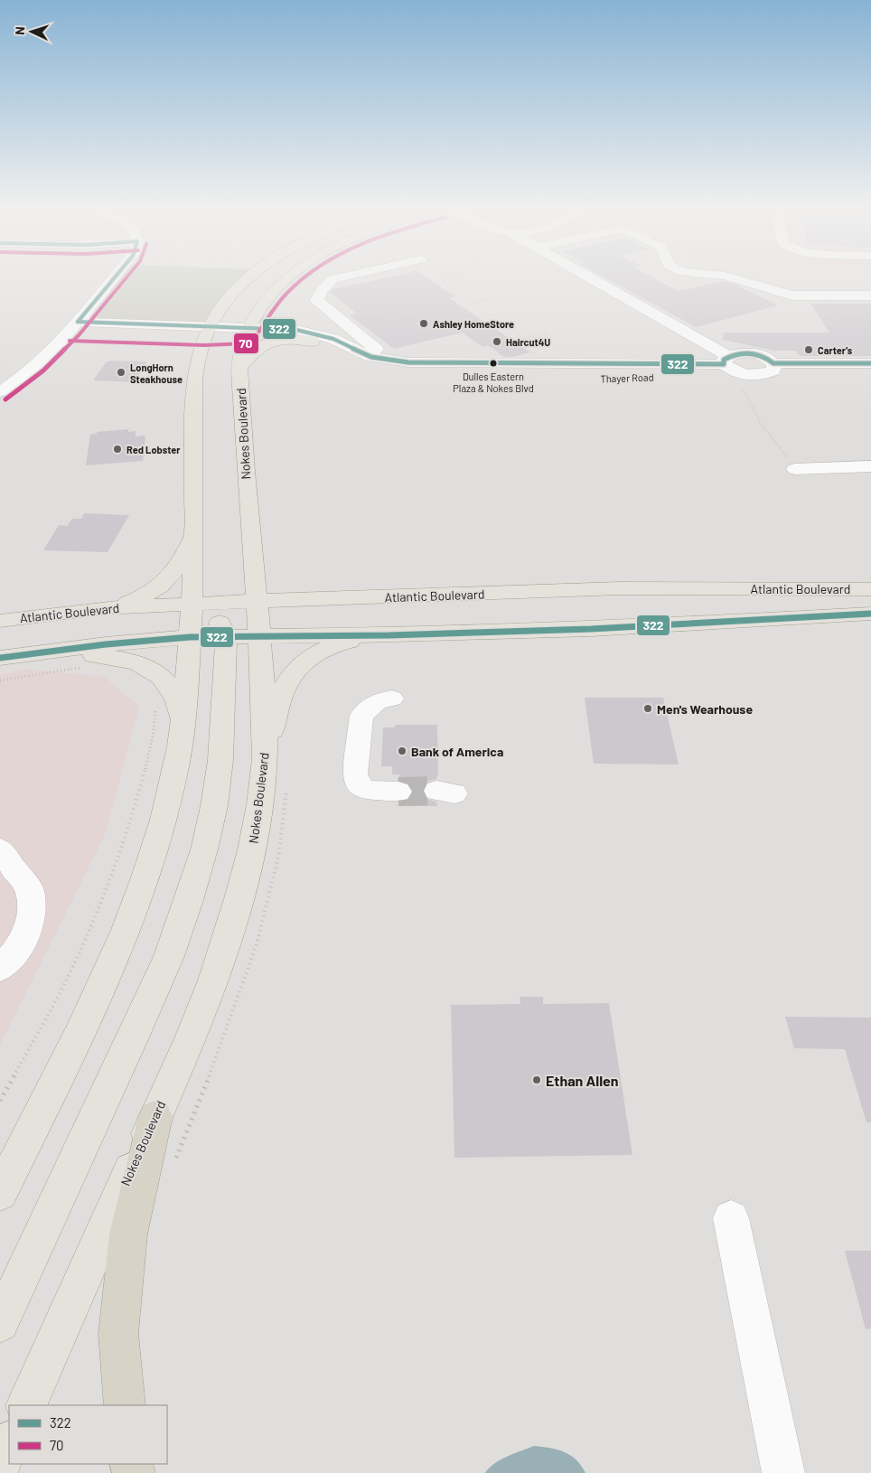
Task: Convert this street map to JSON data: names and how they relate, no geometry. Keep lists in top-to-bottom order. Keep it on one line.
{"streets":{"main road":["Nokes Boulevard","Atlantic Boulevard"]},"crossings":[["Nokes Boulevard","Atlantic Boulevard"]],"places":["Ashley HomeStore","Haircut4U","Carter's","Dulles Eastern Plaza & Nokes Blvd","LongHorn Steakhouse","Red Lobster","Men's Wearhouse","Bank of America","Ethan Allen"],"lines":["transit line 322","transit line 70"],"legend":["322","70"],"north":"left"}
